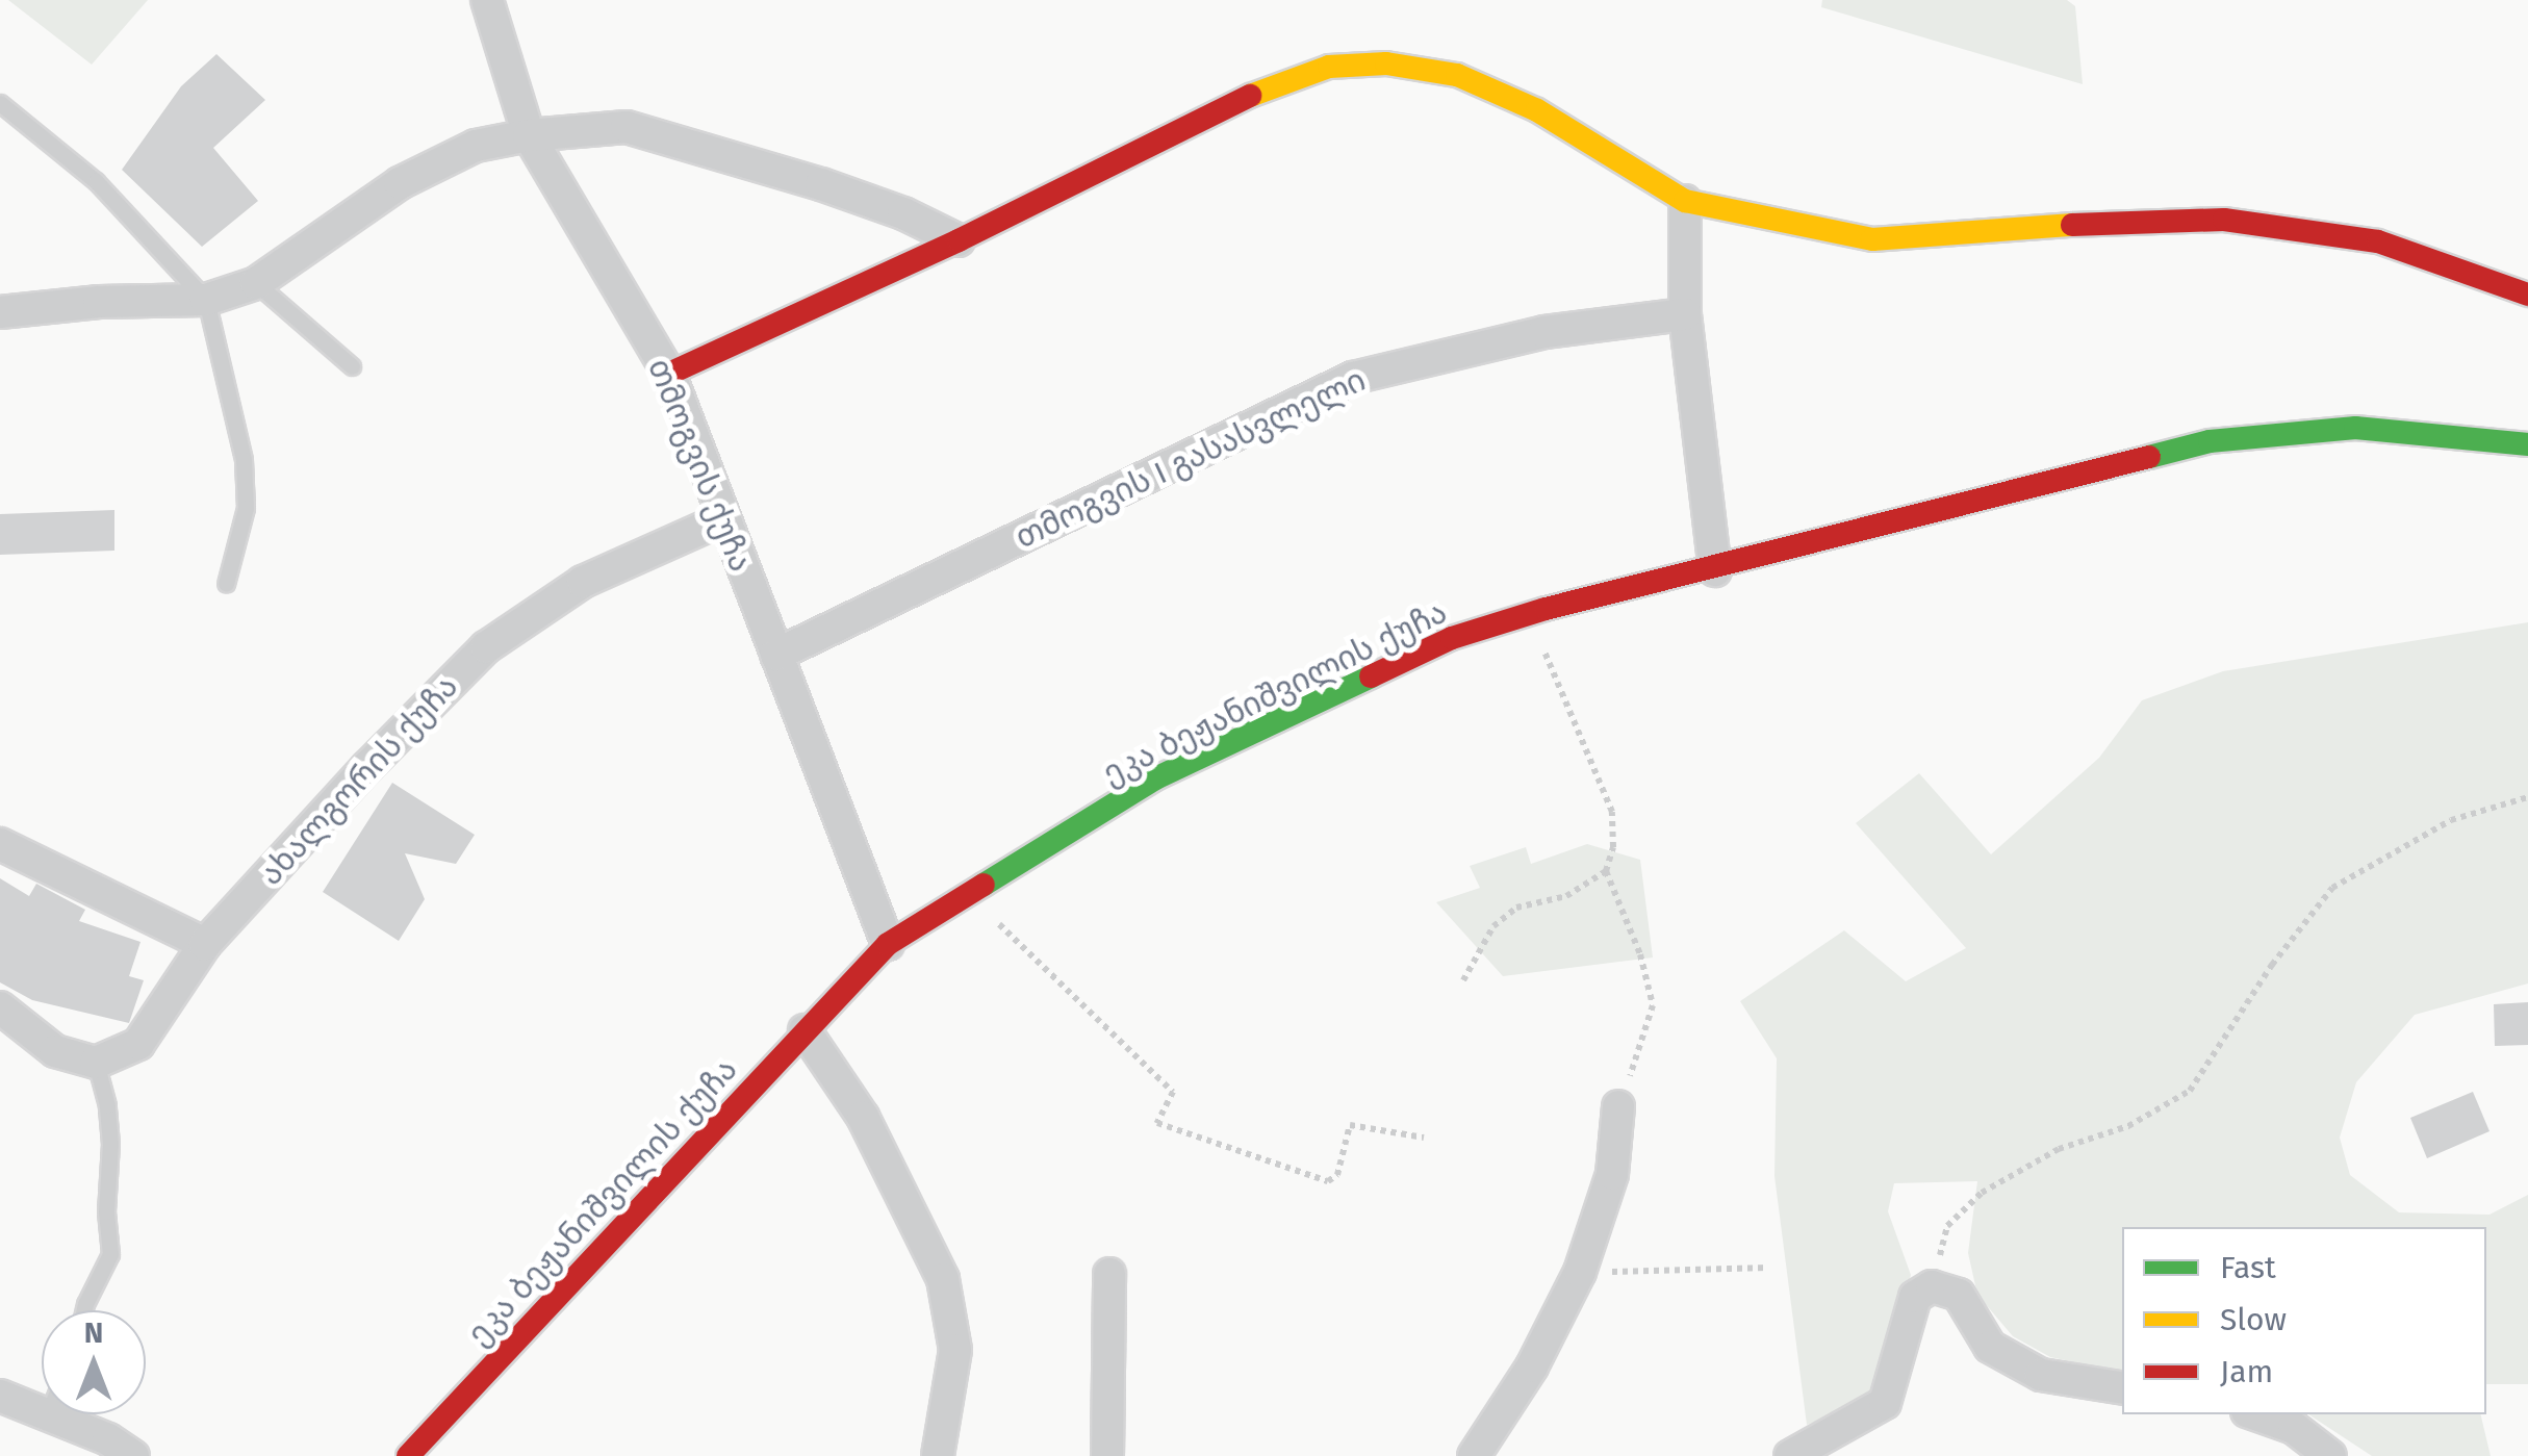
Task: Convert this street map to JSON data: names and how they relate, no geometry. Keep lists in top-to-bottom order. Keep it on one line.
{"streets":{"street":["თმოგვის I გასასვლელი","თმოგვის ქუჩა","ეკა ბეჟანიშვილის ქუჩა","ახალგორის ქუჩა"]},"crossings":[["თმოგვის I გასასვლელი","თმოგვის ქუჩა"],["თმოგვის ქუჩა","ეკა ბეჟანიშვილის ქუჩა"],["თმოგვის ქუჩა","ახალგორის ქუჩა"]],"legend":["Fast","Slow","Jam"],"north":"top"}
